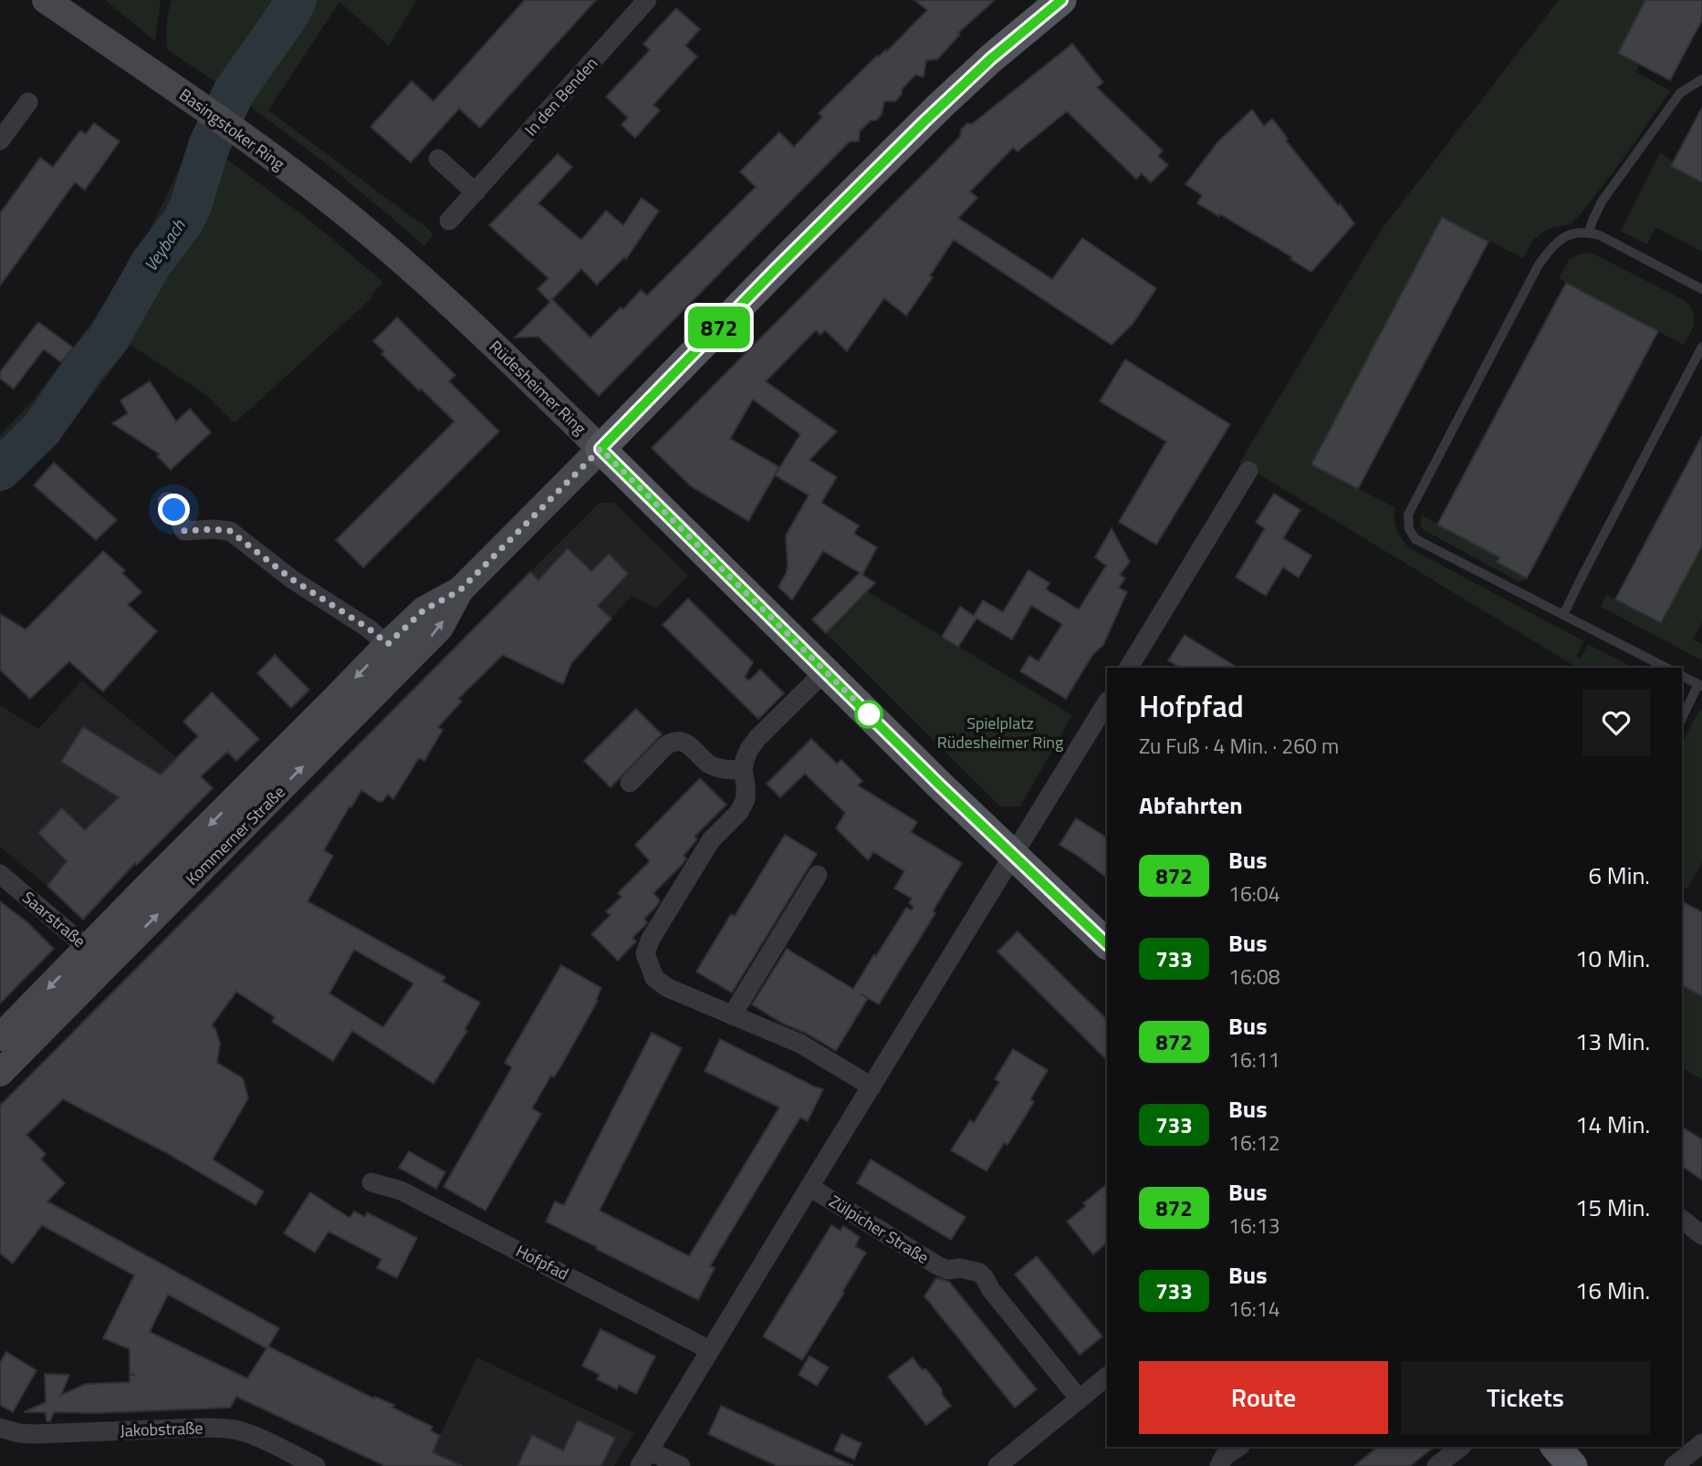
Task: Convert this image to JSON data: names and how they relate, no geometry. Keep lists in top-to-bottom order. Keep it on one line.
{"streets":{"main road":["Rüdesheimer Ring","Kommerner Straße"],"street":["In den Benden","Basingstoker Ring","Saarstraße","Zülpicher Straße","Hofpfad","Jakobstraße"]},"crossings":[["Basingstoker Ring","Rüdesheimer Ring"],["Rüdesheimer Ring","Kommerner Straße"],["Kommerner Straße","Saarstraße"]],"water":["Veybach"],"parks":["Spielplatz Rüdesheimer Ring"],"lines":["bus line 872"],"page":{"on_map":"872","heading":[["Hofpfad","Zu Fuß · 4 Min. · 260 m"],"Abfahrten"],"list":[{"mark":"872","name":"Bus","note":"16:04","value":"6 Min."},{"mark":"733","name":"Bus","note":"16:08","value":"10 Min."},{"mark":"872","name":"Bus","note":"16:11","value":"13 Min."},{"mark":"733","name":"Bus","note":"16:12","value":"14 Min."},{"mark":"872","name":"Bus","note":"16:13","value":"15 Min."},{"mark":"733","name":"Bus","note":"16:14","value":"16 Min."}],"buttons":["Route","Tickets"]}}
